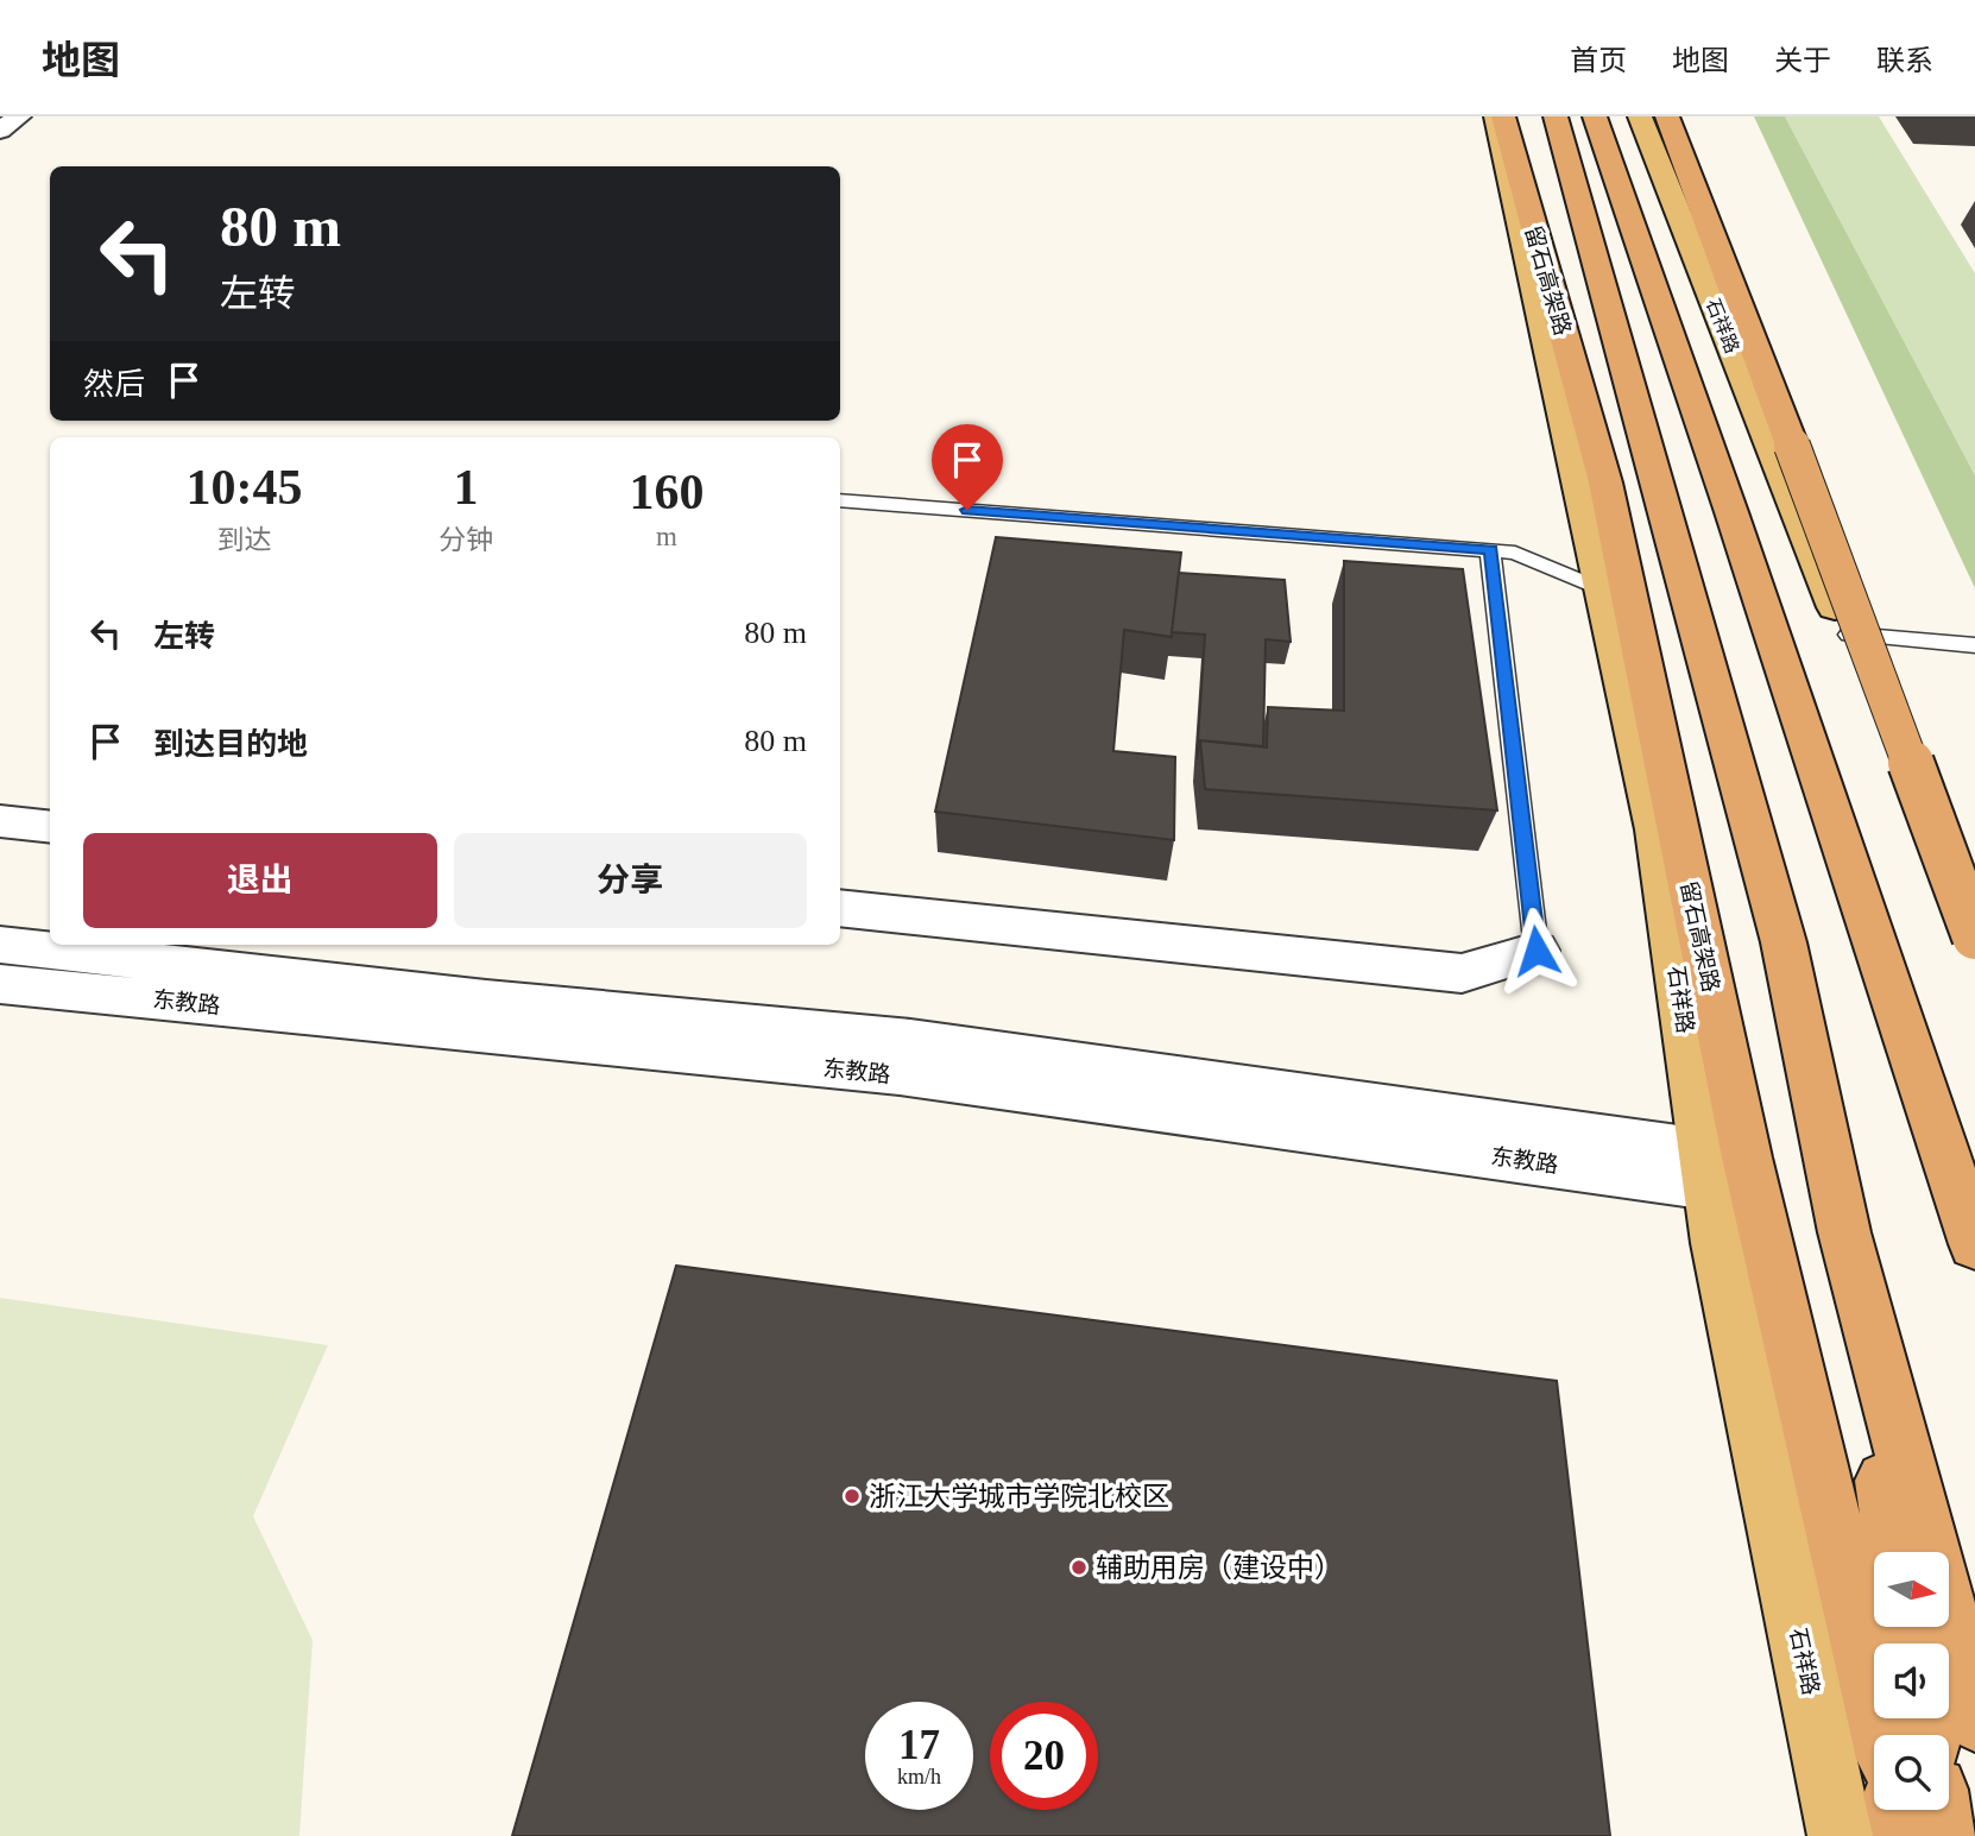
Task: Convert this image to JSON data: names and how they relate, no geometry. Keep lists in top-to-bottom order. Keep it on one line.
{"streets":{"highway":["留石高架路"],"main road":["石祥路"],"street":["东教路"]},"crossings":[["石祥路","东教路"]],"places":["浙江大学城市学院北校区","辅助用房（建设中）"],"north":"right","page":{"header":"地图","nav":["首页","地图","关于","联系"],"turn":["80 m","左转"],"then":"然后","eta":["10:45","到达","1","分钟","160","m"],"list":[{"name":"左转","value":"80 m"},{"name":"到达目的地","value":"80 m"}],"buttons":["退出","分享"],"speed":"17 km/h","limit":"20"}}
